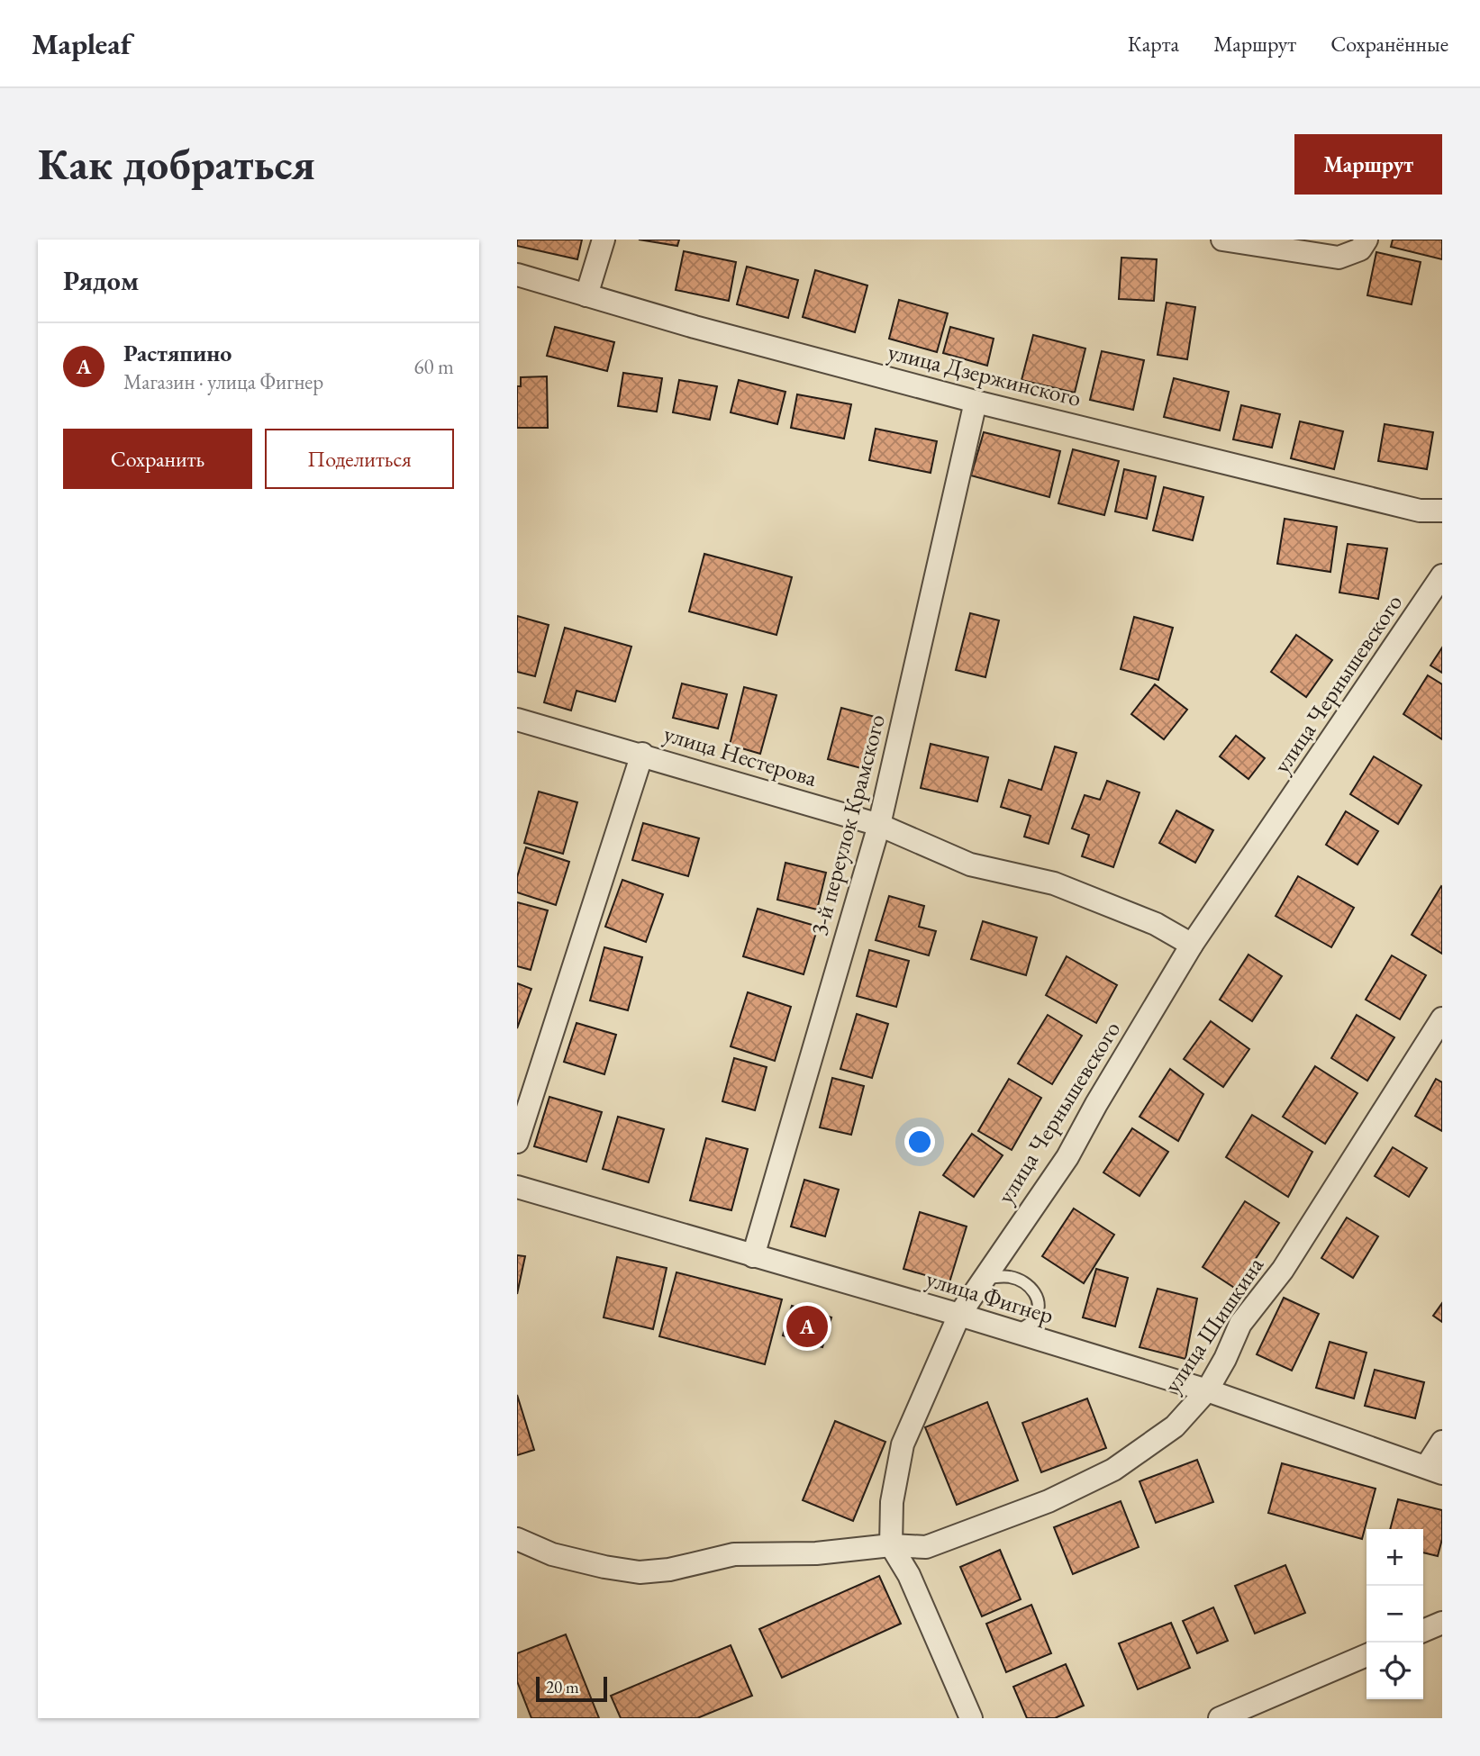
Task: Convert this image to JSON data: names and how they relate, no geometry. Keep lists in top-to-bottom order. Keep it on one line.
{"streets":{"street":["улица Дзержинского","улица Чернышевского","улица Нестерова","3-й переулок Крамского","улица Фигнер","улица Шишкина"]},"crossings":[["улица Дзержинского","3-й переулок Крамского"],["улица Чернышевского","улица Нестерова"],["улица Чернышевского","улица Фигнер"],["улица Чернышевского","улица Шишкина"],["улица Нестерова","3-й переулок Крамского"],["3-й переулок Крамского","улица Фигнер"],["улица Фигнер","улица Шишкина"]],"scale_bar":"20 m","page":{"header":"Mapleaf","nav":["Карта","Маршрут","Сохранённые"],"buttons":["Маршрут",["Сохранить","Поделиться"]],"title":"Как добраться","heading":"Рядом","list":[{"mark":"A","name":"Растяпино","note":"Магазин · улица Фигнер","value":"60 m"}],"pins":"A","map_buttons":["+","−"],"scale":"20 m"}}
